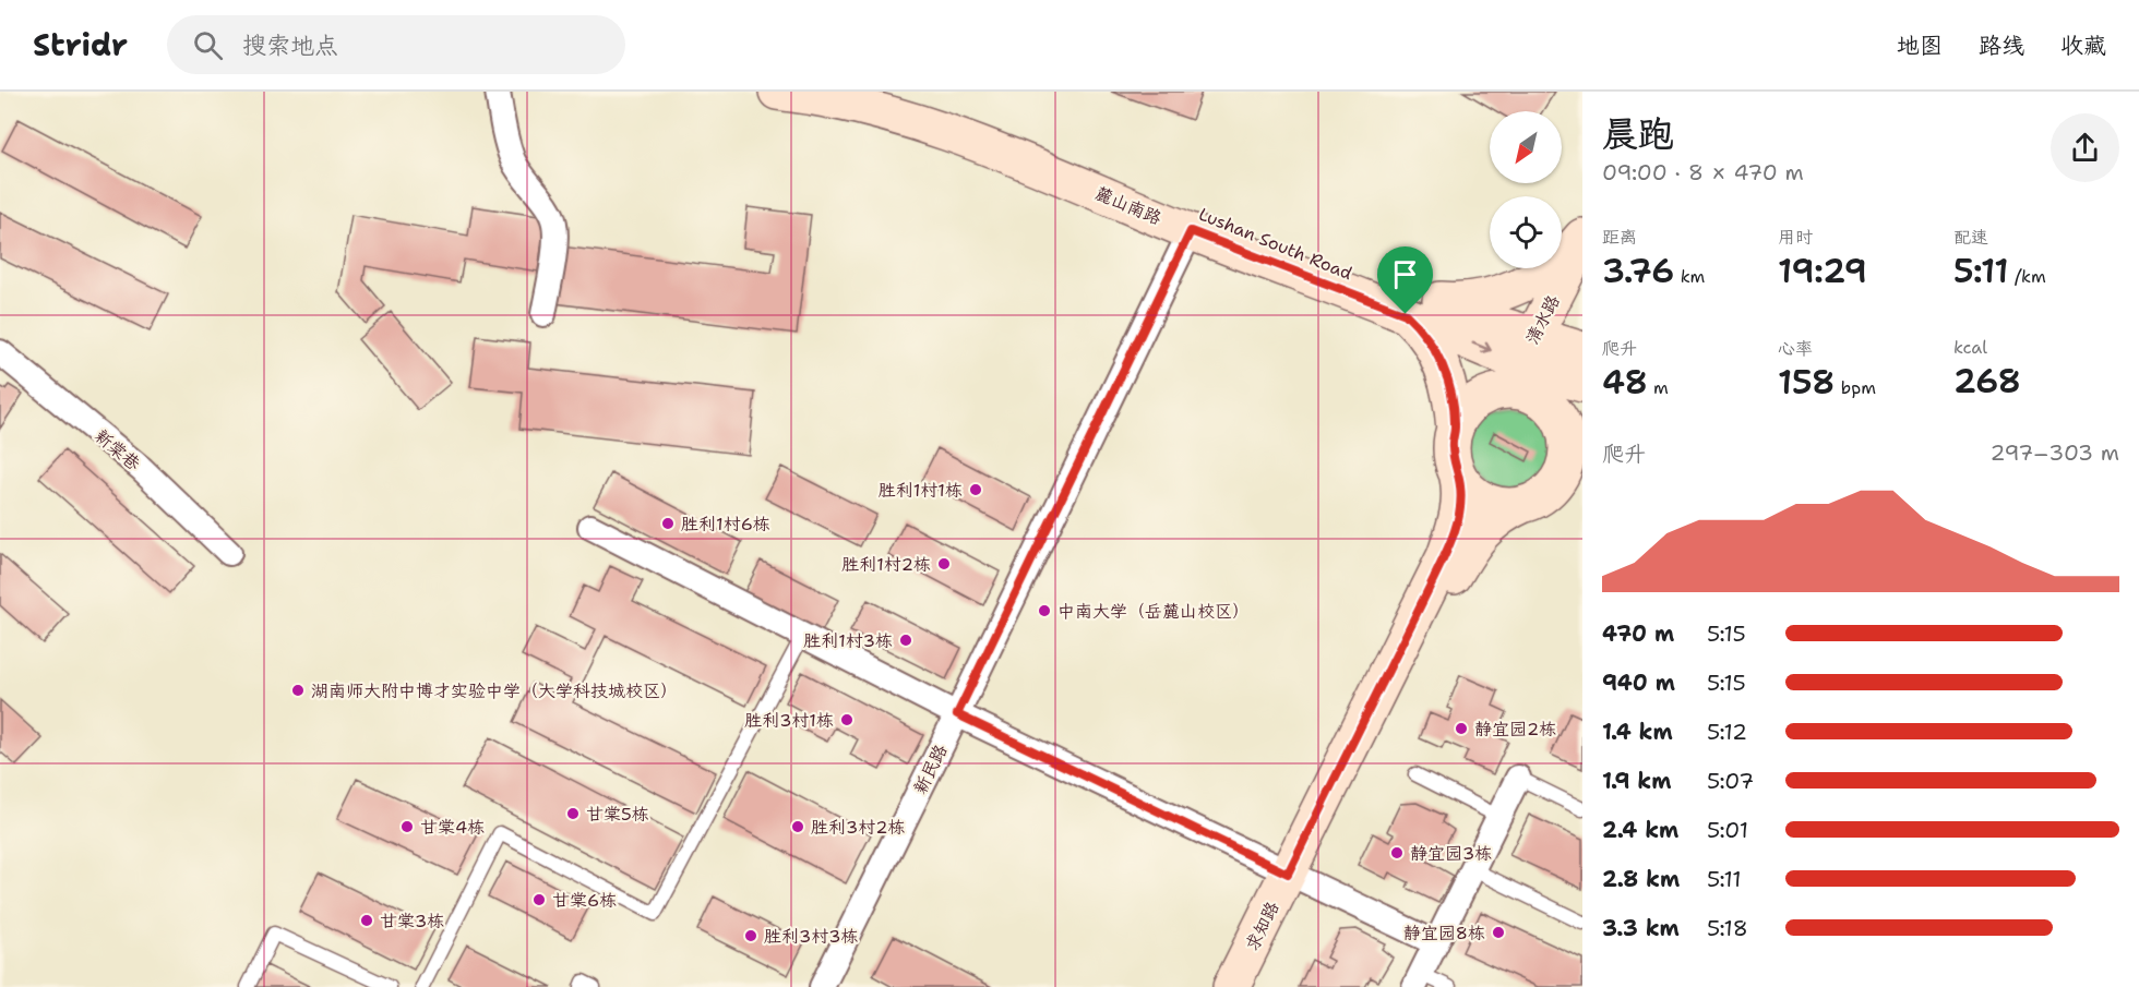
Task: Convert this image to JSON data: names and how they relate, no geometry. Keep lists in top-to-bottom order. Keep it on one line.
{"streets":{"main road":["麓山南路","Lushan South Road","清水路","求知路"],"street":["新棠巷","新民路"]},"crossings":[["麓山南路","Lushan South Road"],["麓山南路","新民路"],["Lushan South Road","清水路"],["清水路","求知路"]],"places":["胜利1村1栋","胜利1村6栋","胜利1村2栋","中南大学（岳麓山校区）","胜利1村3栋","湖南师大附中博才实验中学（大学科技城校区）","胜利3村1栋","静宜园2栋","甘棠5栋","甘棠4栋","胜利3村2栋","静宜园3栋","甘棠6栋","甘棠3栋","静宜园8栋","胜利3村3栋"],"north":"bottom left","page":{"header":"Stridr","search":"搜索地点","nav":["地图","路线","收藏"],"heading":["晨跑","09:00 · 8 × 470 m"],"stats":[["距离","3.76 km"],["用时","19:29"],["配速","5:11 /km"],["爬升","48 m"],["心率","158 bpm"],["kcal","268"]],"chart":["爬升","297–303 m"],"list":[{"name":"470 m","note":"5:15"},{"name":"940 m","note":"5:15"},{"name":"1.4 km","note":"5:12"},{"name":"1.9 km","note":"5:07"},{"name":"2.4 km","note":"5:01"},{"name":"2.8 km","note":"5:11"},{"name":"3.3 km","note":"5:18"}]}}
